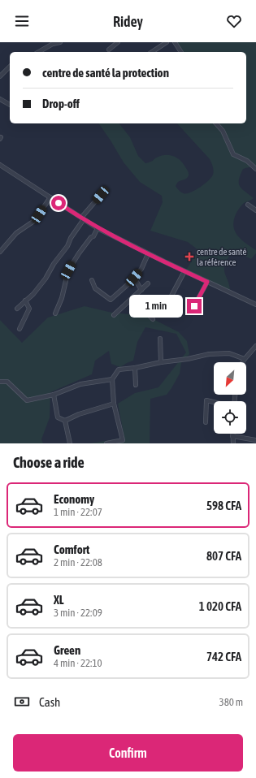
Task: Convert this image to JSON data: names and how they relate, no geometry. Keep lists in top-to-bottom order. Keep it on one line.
{"places":{"health":["centre de santé la référence"]},"north":"bottom left","page":{"header":"Ridey","banner":["centre de santé la protection","Drop-off"],"bubble":"1 min","heading":"Choose a ride","list":[{"name":"Economy","note":"1 min · 22:07","value":"598 CFA"},{"name":"Comfort","note":"2 min · 22:08","value":"807 CFA"},{"name":"XL","note":"3 min · 22:09","value":"1 020 CFA"},{"name":"Green","note":"4 min · 22:10","value":"742 CFA"}],"pay":["Cash","380 m"],"buttons":"Confirm"}}
